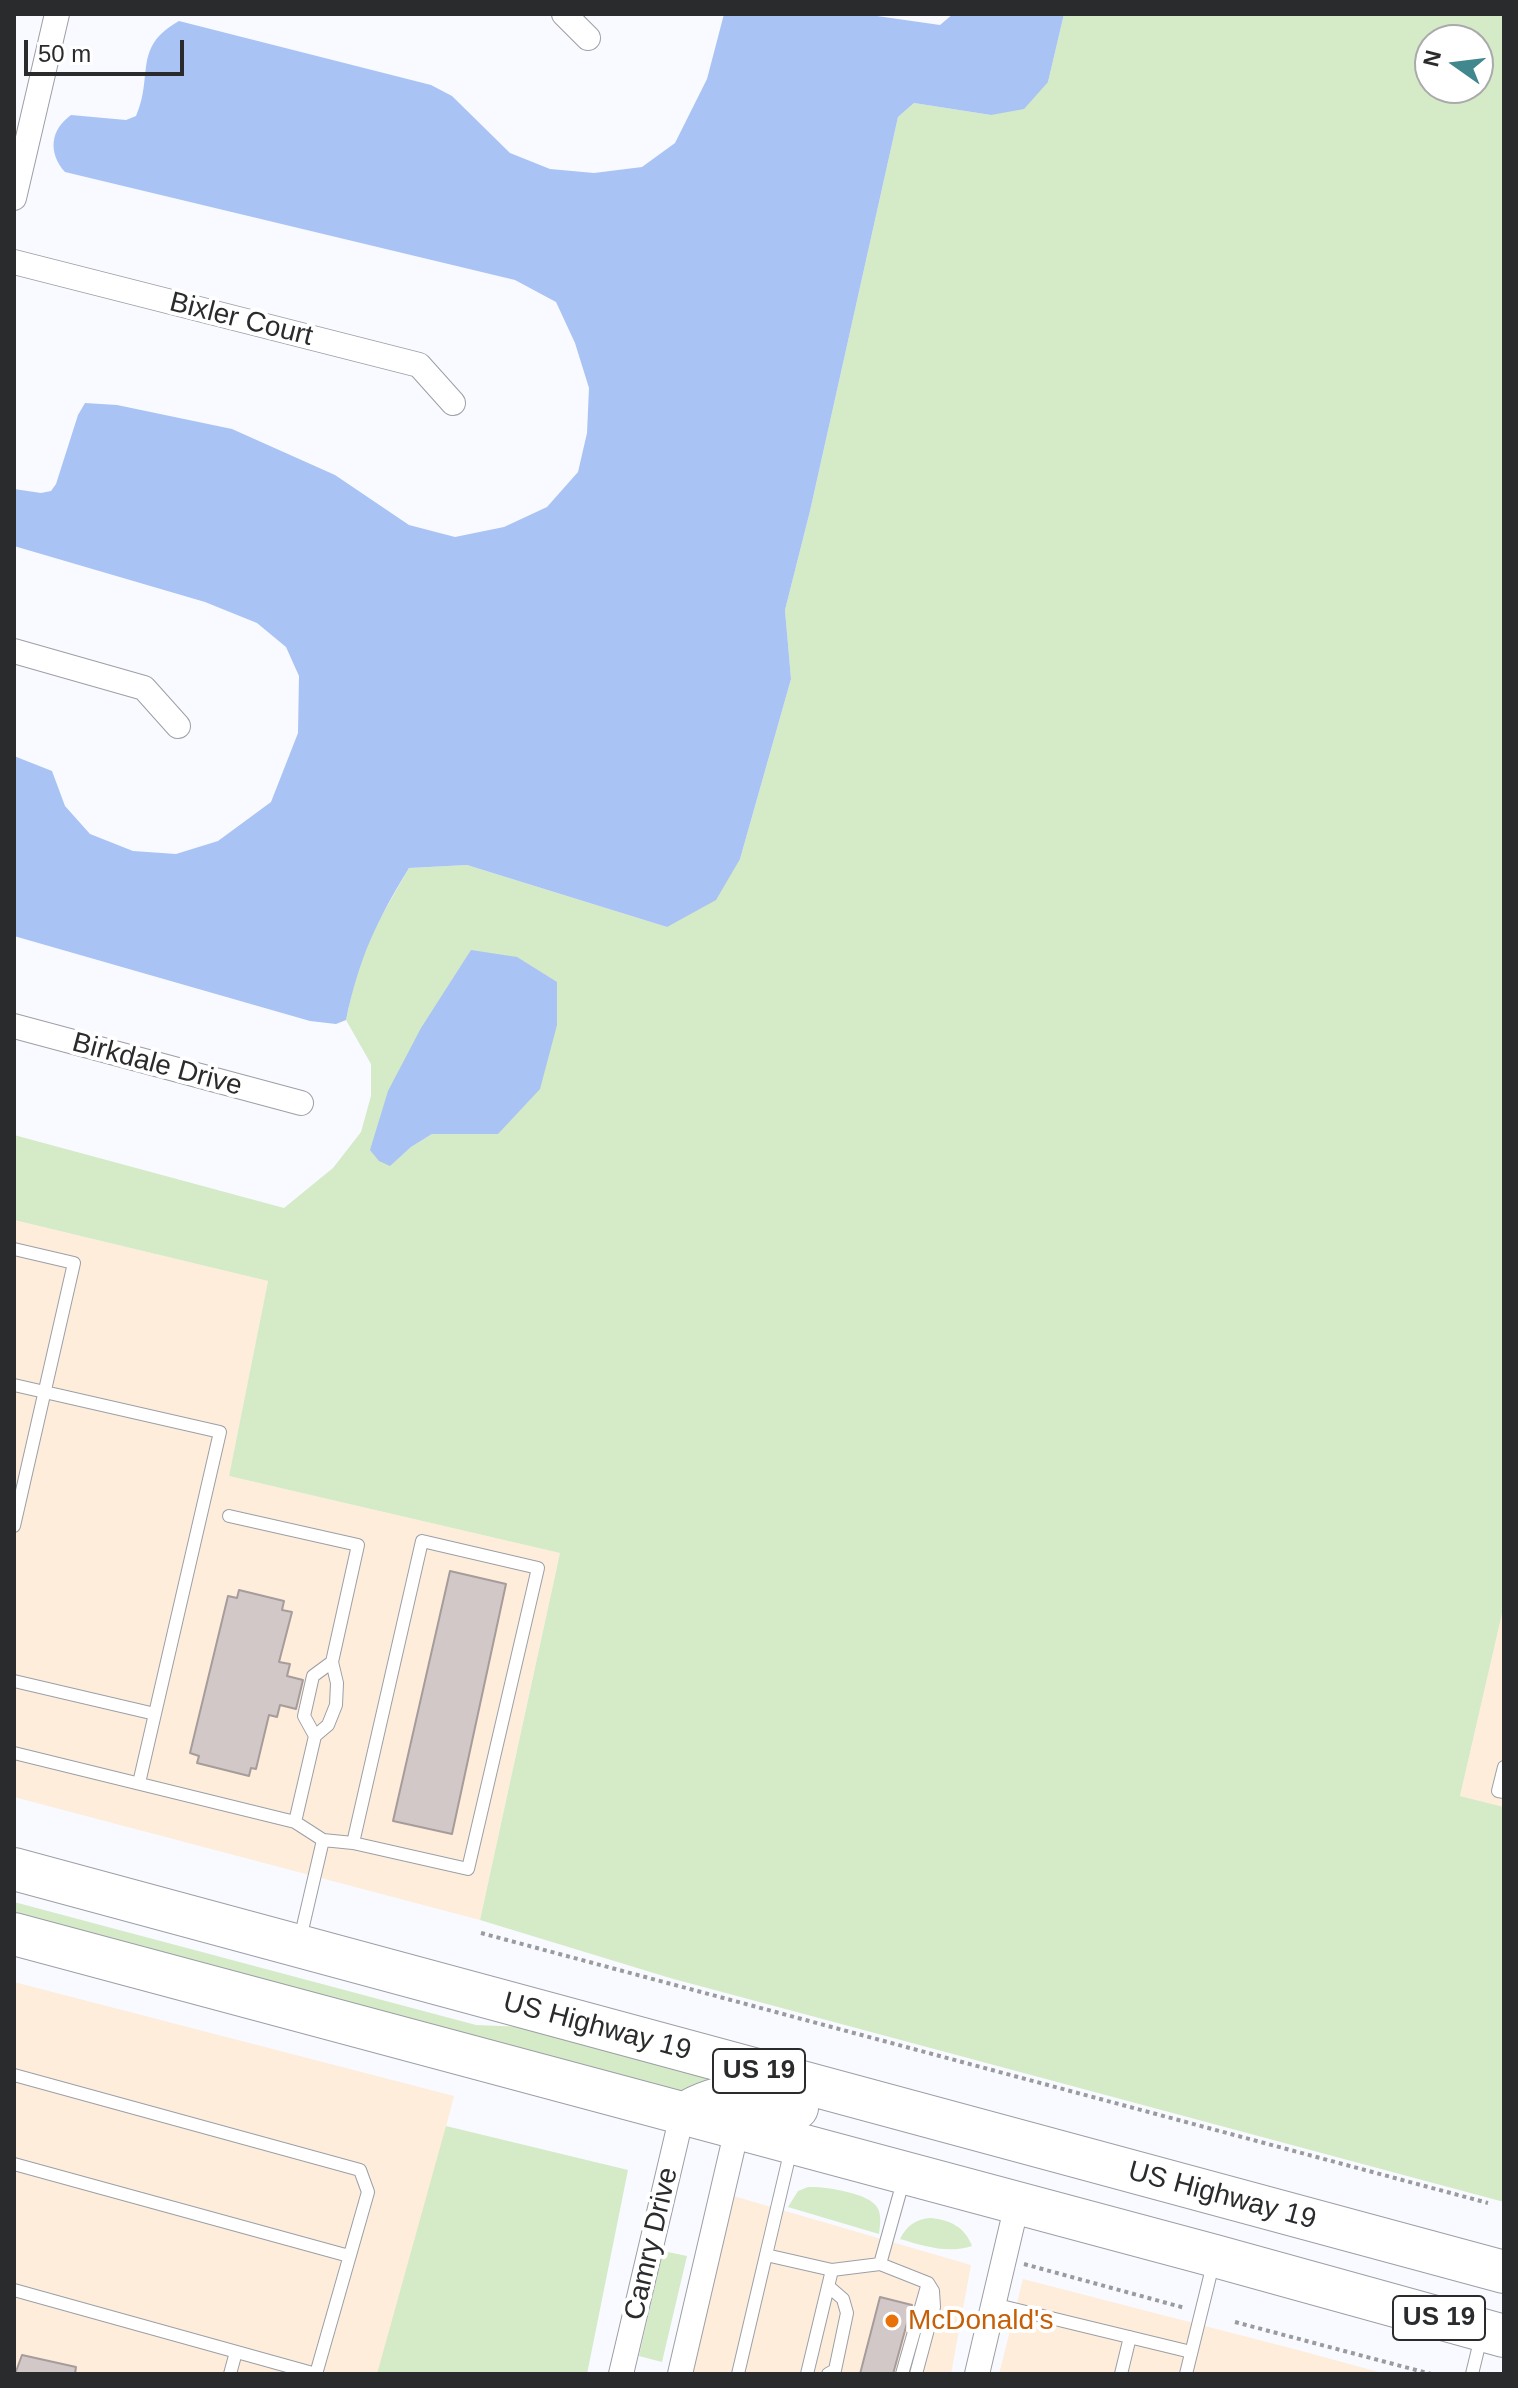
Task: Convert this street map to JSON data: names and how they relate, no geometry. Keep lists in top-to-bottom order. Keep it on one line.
{"streets":{"highway":["US Highway 19","US 19"],"street":["Bixler Court","Birkdale Drive","Camry Drive"]},"crossings":[["US 19","Camry Drive"]],"places":["McDonald's"],"scale_bar":"50 m","north":"left"}
